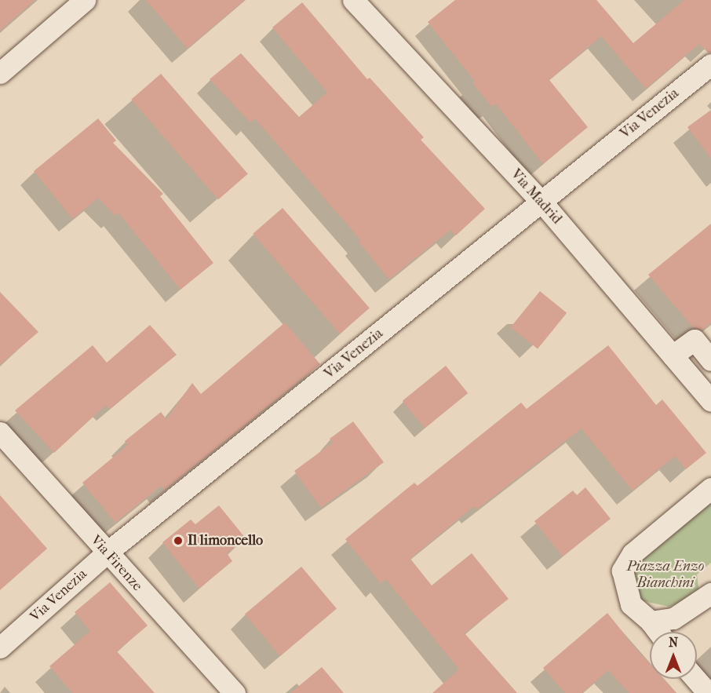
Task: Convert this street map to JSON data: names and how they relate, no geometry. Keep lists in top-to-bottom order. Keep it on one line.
{"streets":{"street":["Via Venezia","Via Madrid","Via Firenze"]},"crossings":[["Via Venezia","Via Madrid"],["Via Venezia","Via Firenze"]],"parks":["Piazza Enzo Bianchini"],"places":["Il limoncello"],"north":"top"}
